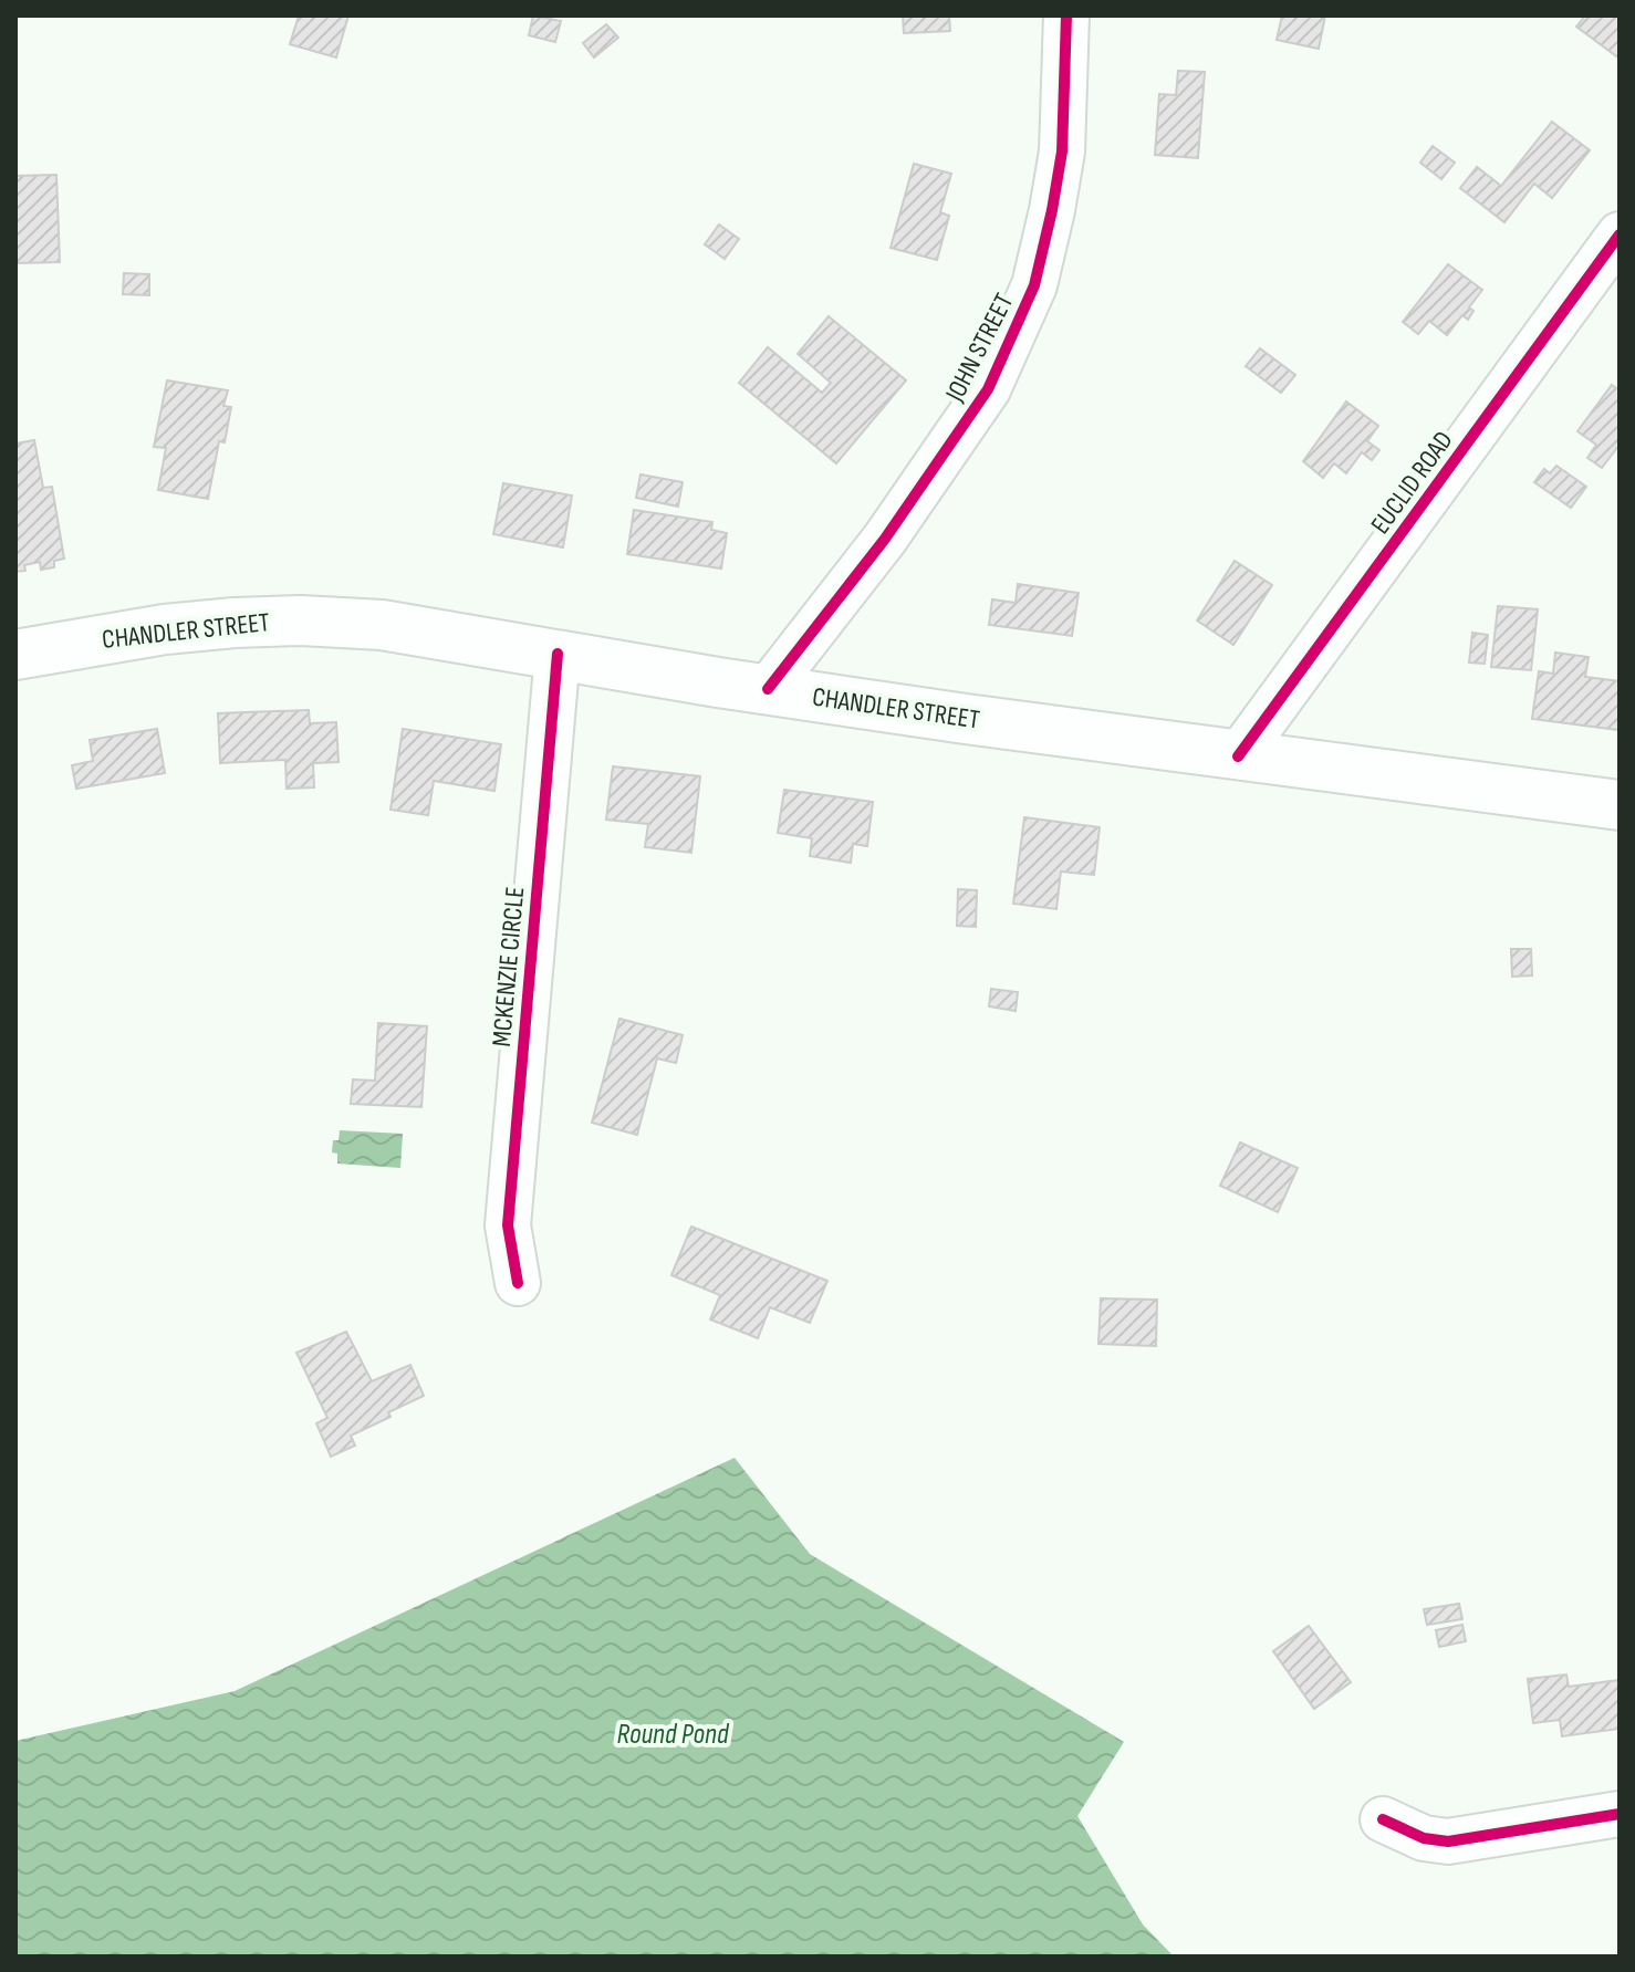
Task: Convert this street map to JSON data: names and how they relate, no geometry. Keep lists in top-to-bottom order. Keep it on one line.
{"streets":{"main road":["CHANDLER STREET"],"street":["JOHN STREET","EUCLID ROAD","MCKENZIE CIRCLE"]},"crossings":[["JOHN STREET","CHANDLER STREET"],["EUCLID ROAD","CHANDLER STREET"],["CHANDLER STREET","MCKENZIE CIRCLE"]],"water":["Round Pond"]}
